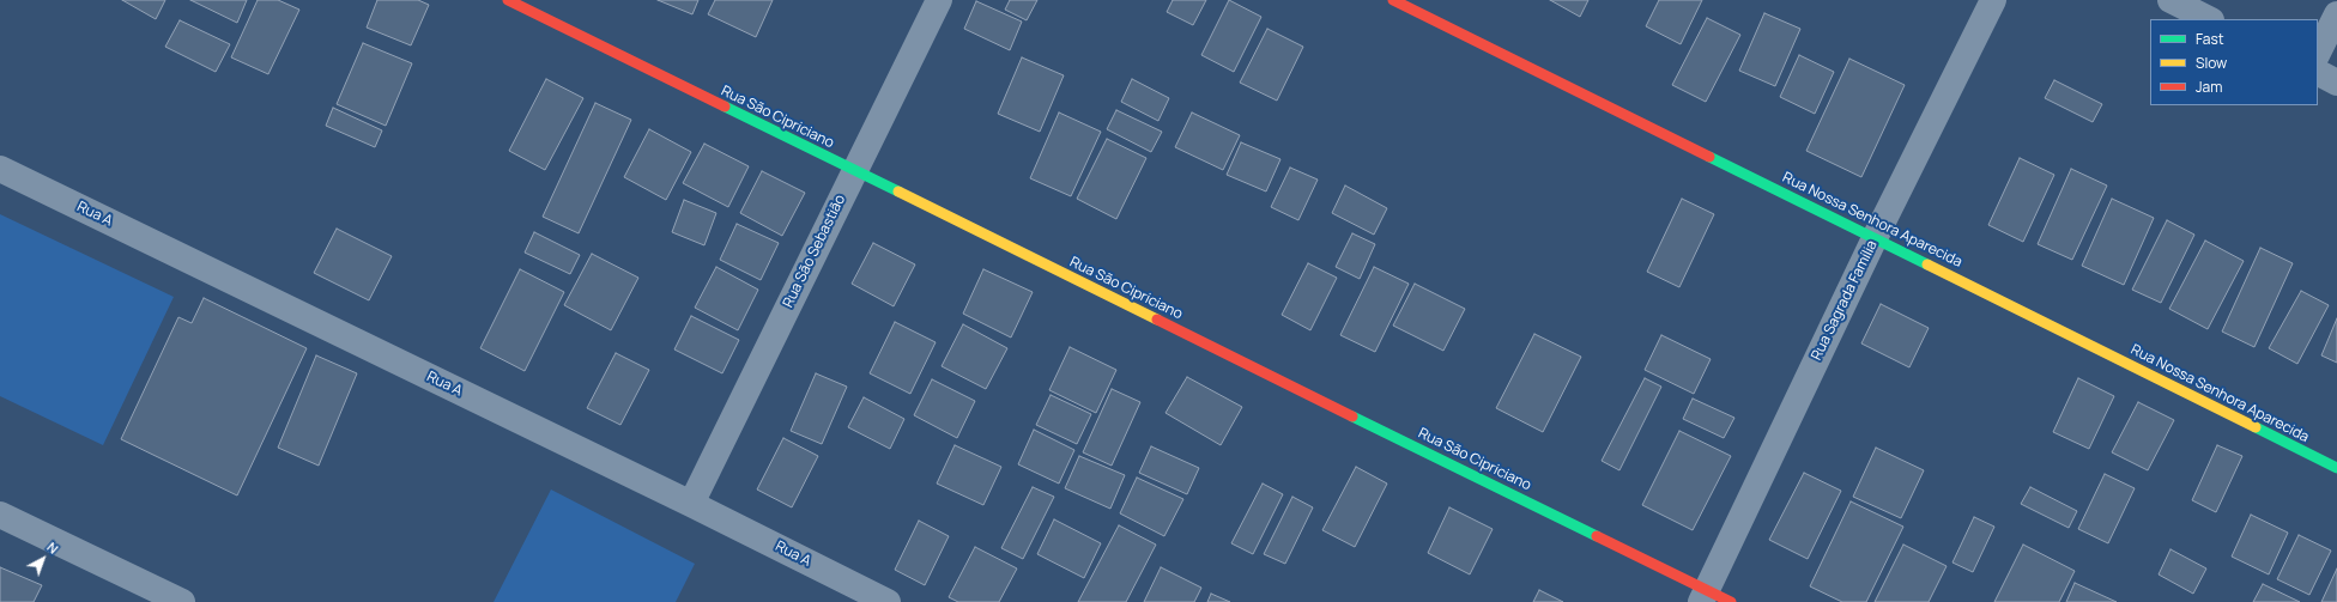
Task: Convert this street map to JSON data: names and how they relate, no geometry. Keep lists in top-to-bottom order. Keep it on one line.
{"streets":{"street":["Rua São Cipriciano","Rua A","Rua Nossa Senhora Aparecida","Rua São Sebastião","Rua Sagrada Família"]},"crossings":[["Rua São Cipriciano","Rua São Sebastião"],["Rua São Cipriciano","Rua Sagrada Família"],["Rua A","Rua São Sebastião"],["Rua Nossa Senhora Aparecida","Rua Sagrada Família"]],"legend":["Fast","Slow","Jam"],"north":"top right"}
